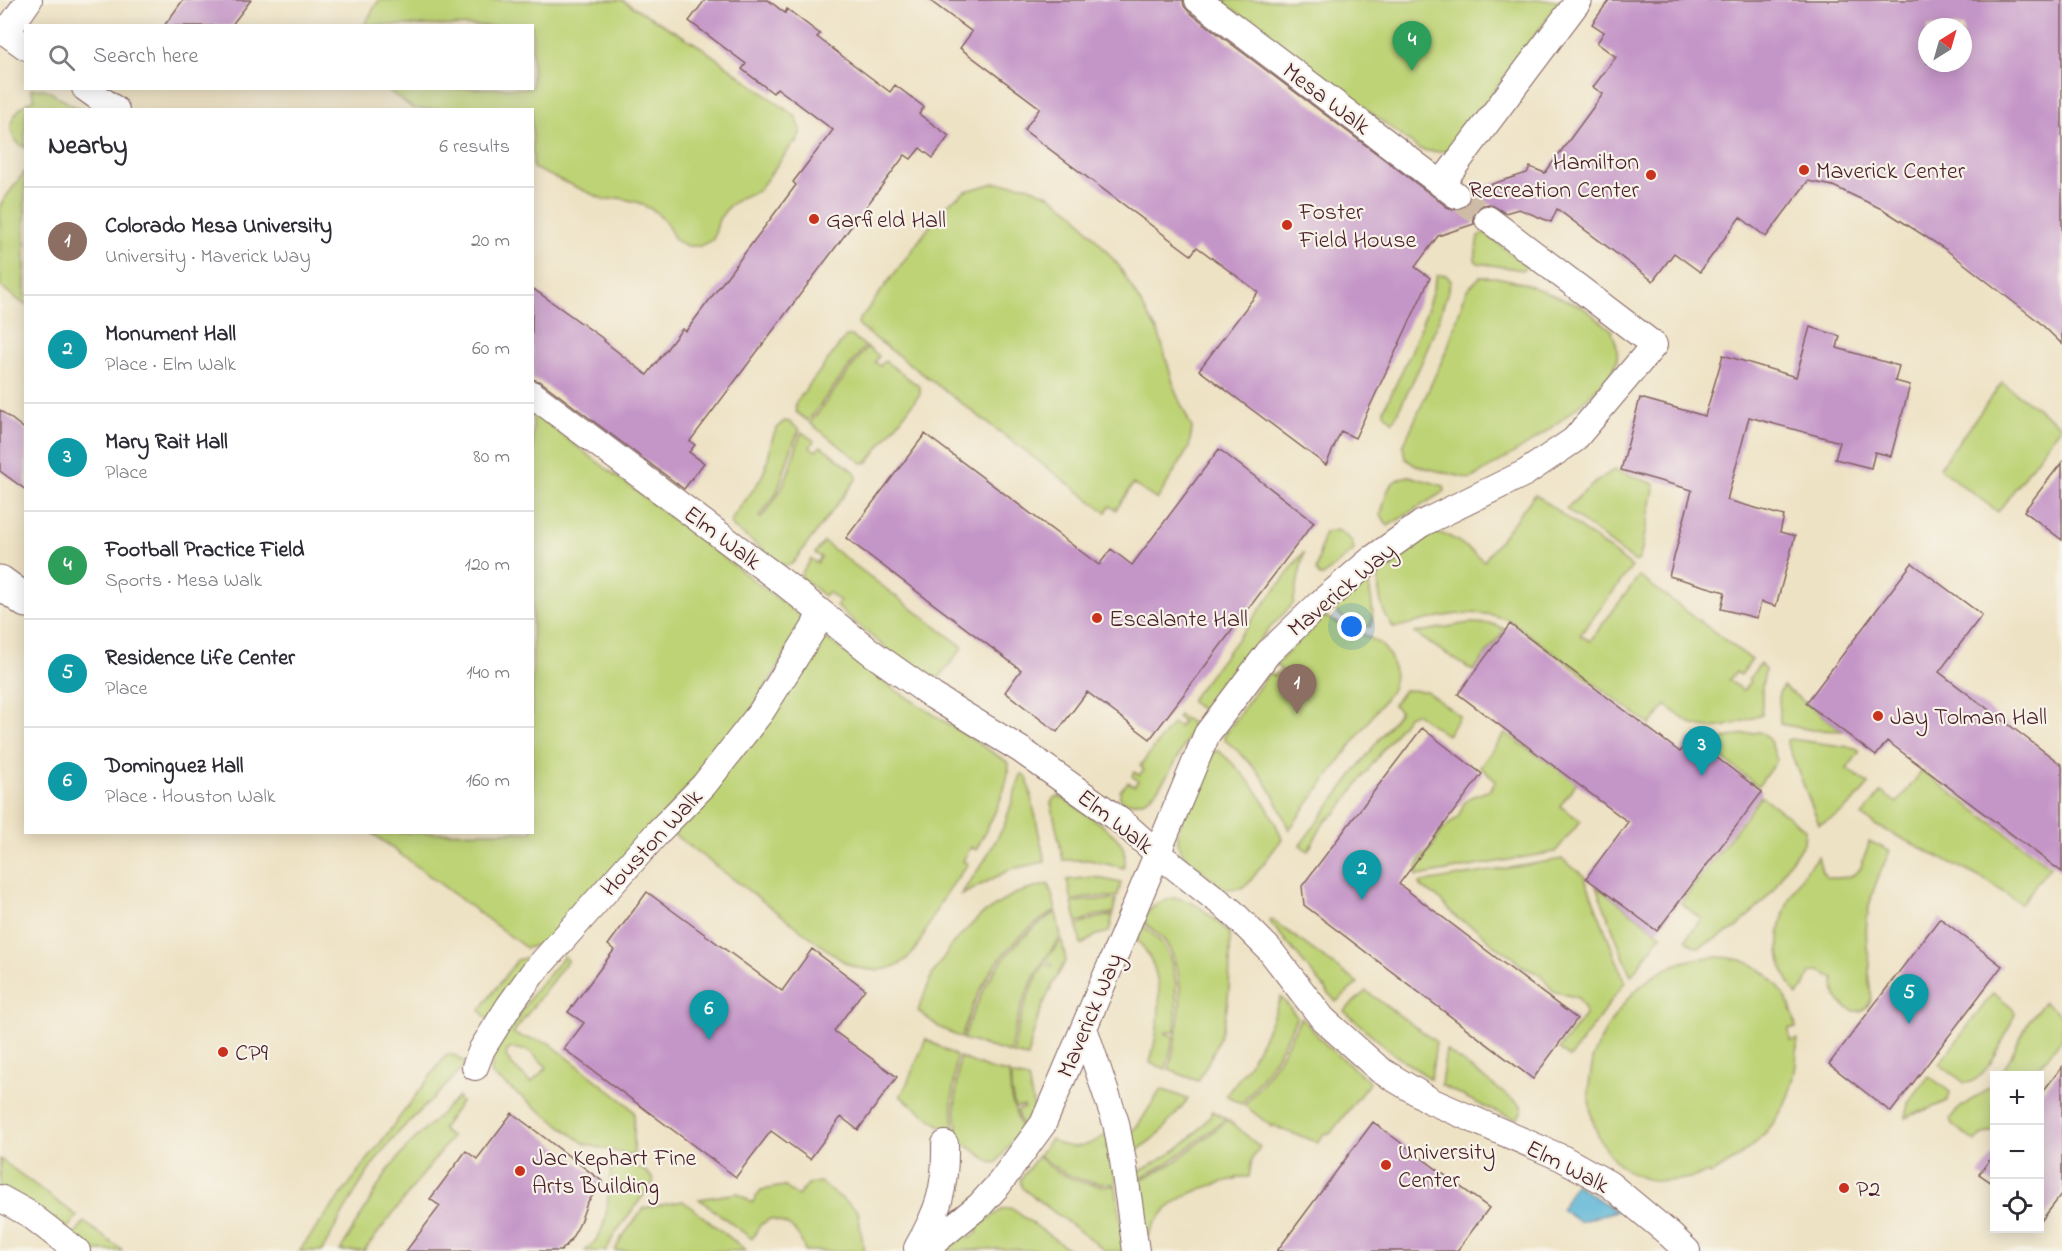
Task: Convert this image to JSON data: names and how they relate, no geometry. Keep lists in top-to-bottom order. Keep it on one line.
{"streets":{"street":["Mesa Walk","Elm Walk","Maverick Way","Houston Walk"]},"crossings":[["Elm Walk","Maverick Way"],["Elm Walk","Houston Walk"]],"places":["Maverick Center","Hamilton Recreation Center","Garfield Hall","Foster Field House","Escalante Hall","Jay Tolman Hall","CP9","University Center","Jac Kephart Fine Arts Building","P2"],"north":"top right","page":{"pins":["4","1","3","2","5","6"],"search":"Search here","heading":["Nearby","6 results"],"list":[{"mark":"1","name":"Colorado Mesa University","note":"University · Maverick Way","value":"20 m"},{"mark":"2","name":"Monument Hall","note":"Place · Elm Walk","value":"60 m"},{"mark":"3","name":"Mary Rait Hall","note":"Place","value":"80 m"},{"mark":"4","name":"Football Practice Field","note":"Sports · Mesa Walk","value":"120 m"},{"mark":"5","name":"Residence Life Center","note":"Place","value":"140 m"},{"mark":"6","name":"Dominguez Hall","note":"Place · Houston Walk","value":"160 m"}],"map_buttons":["+","−"]}}
